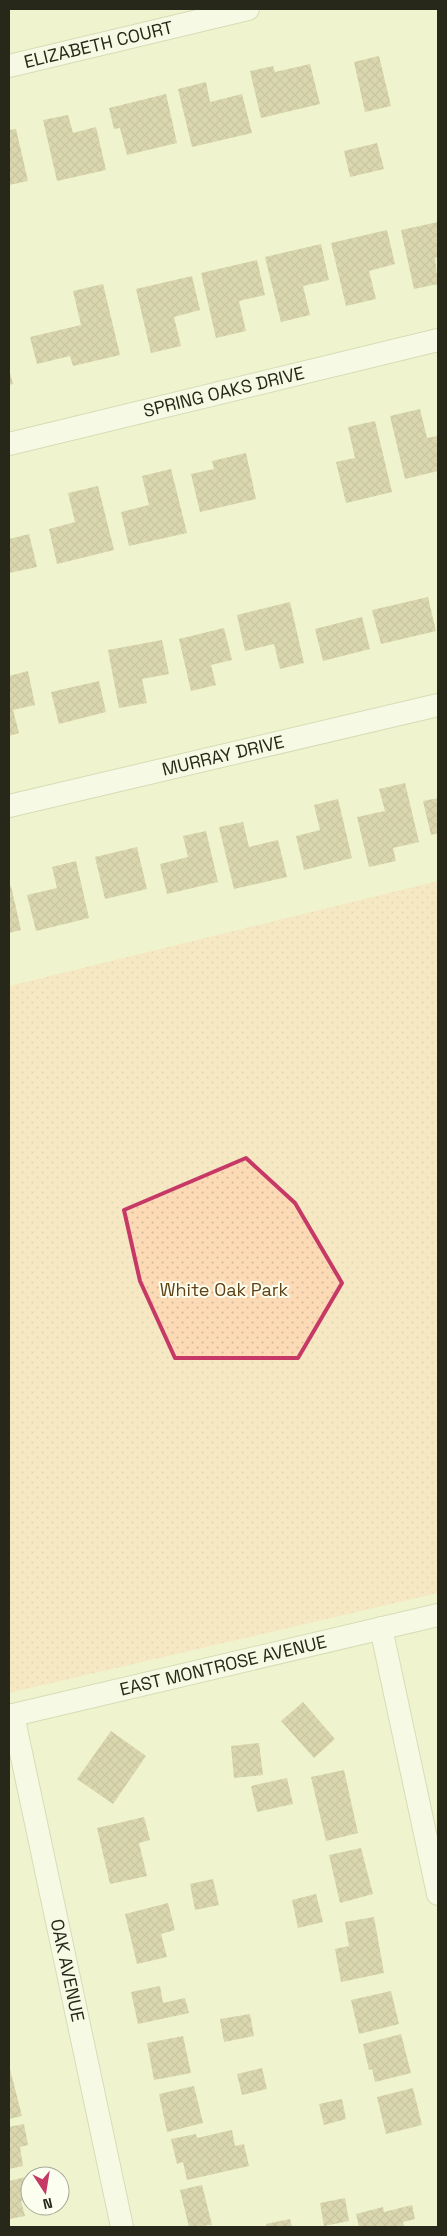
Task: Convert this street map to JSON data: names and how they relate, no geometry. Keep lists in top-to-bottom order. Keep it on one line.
{"streets":{"street":["ELIZABETH COURT","SPRING OAKS DRIVE","MURRAY DRIVE","EAST MONTROSE AVENUE","OAK AVENUE"]},"crossings":[["EAST MONTROSE AVENUE","OAK AVENUE"]],"parks":["White Oak Park"],"north":"bottom"}
